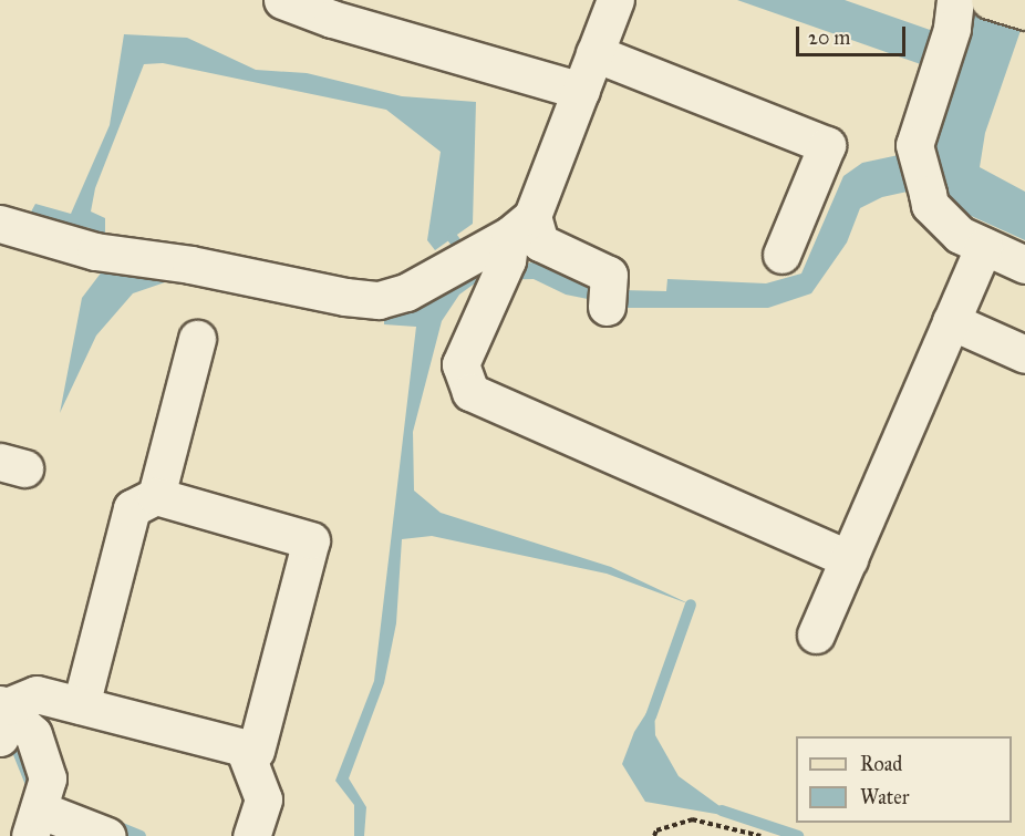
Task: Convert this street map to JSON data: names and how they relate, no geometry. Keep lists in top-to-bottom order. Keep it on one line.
{"legend":["Road","Water"],"scale_bar":"20 m"}
